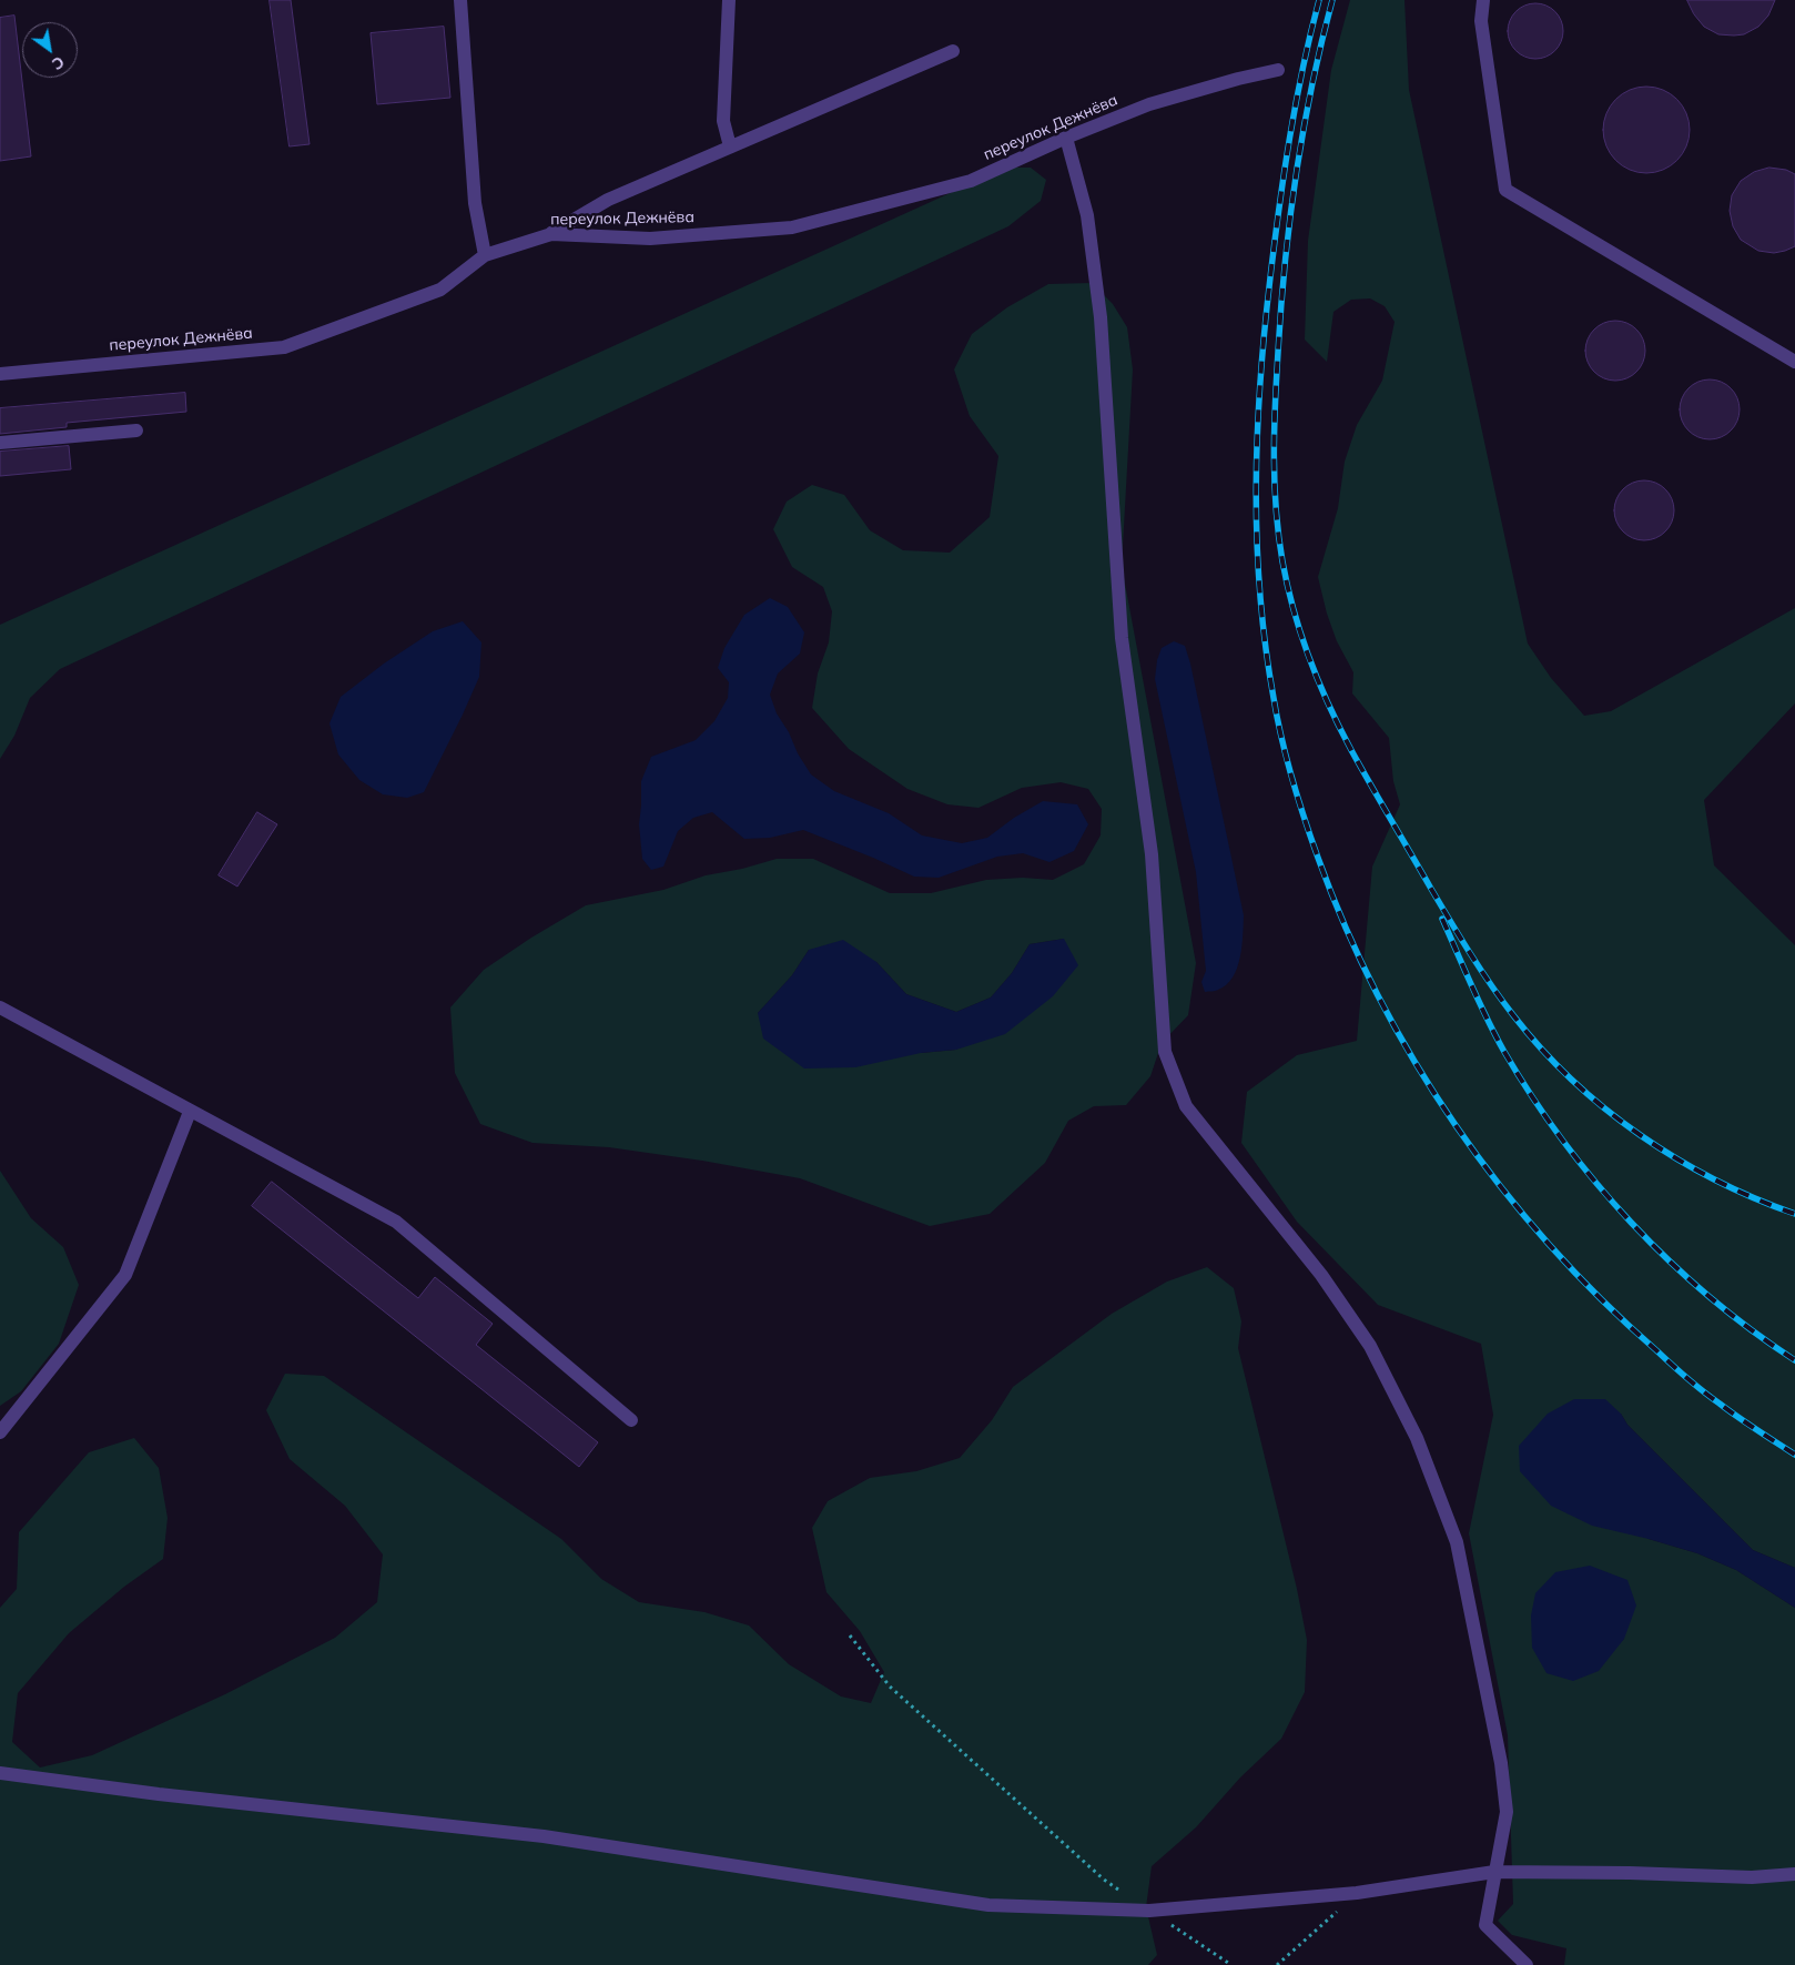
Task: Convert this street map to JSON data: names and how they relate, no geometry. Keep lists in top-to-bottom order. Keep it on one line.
{"streets":{"street":["переулок Дежнёва"]},"north":"bottom right"}
